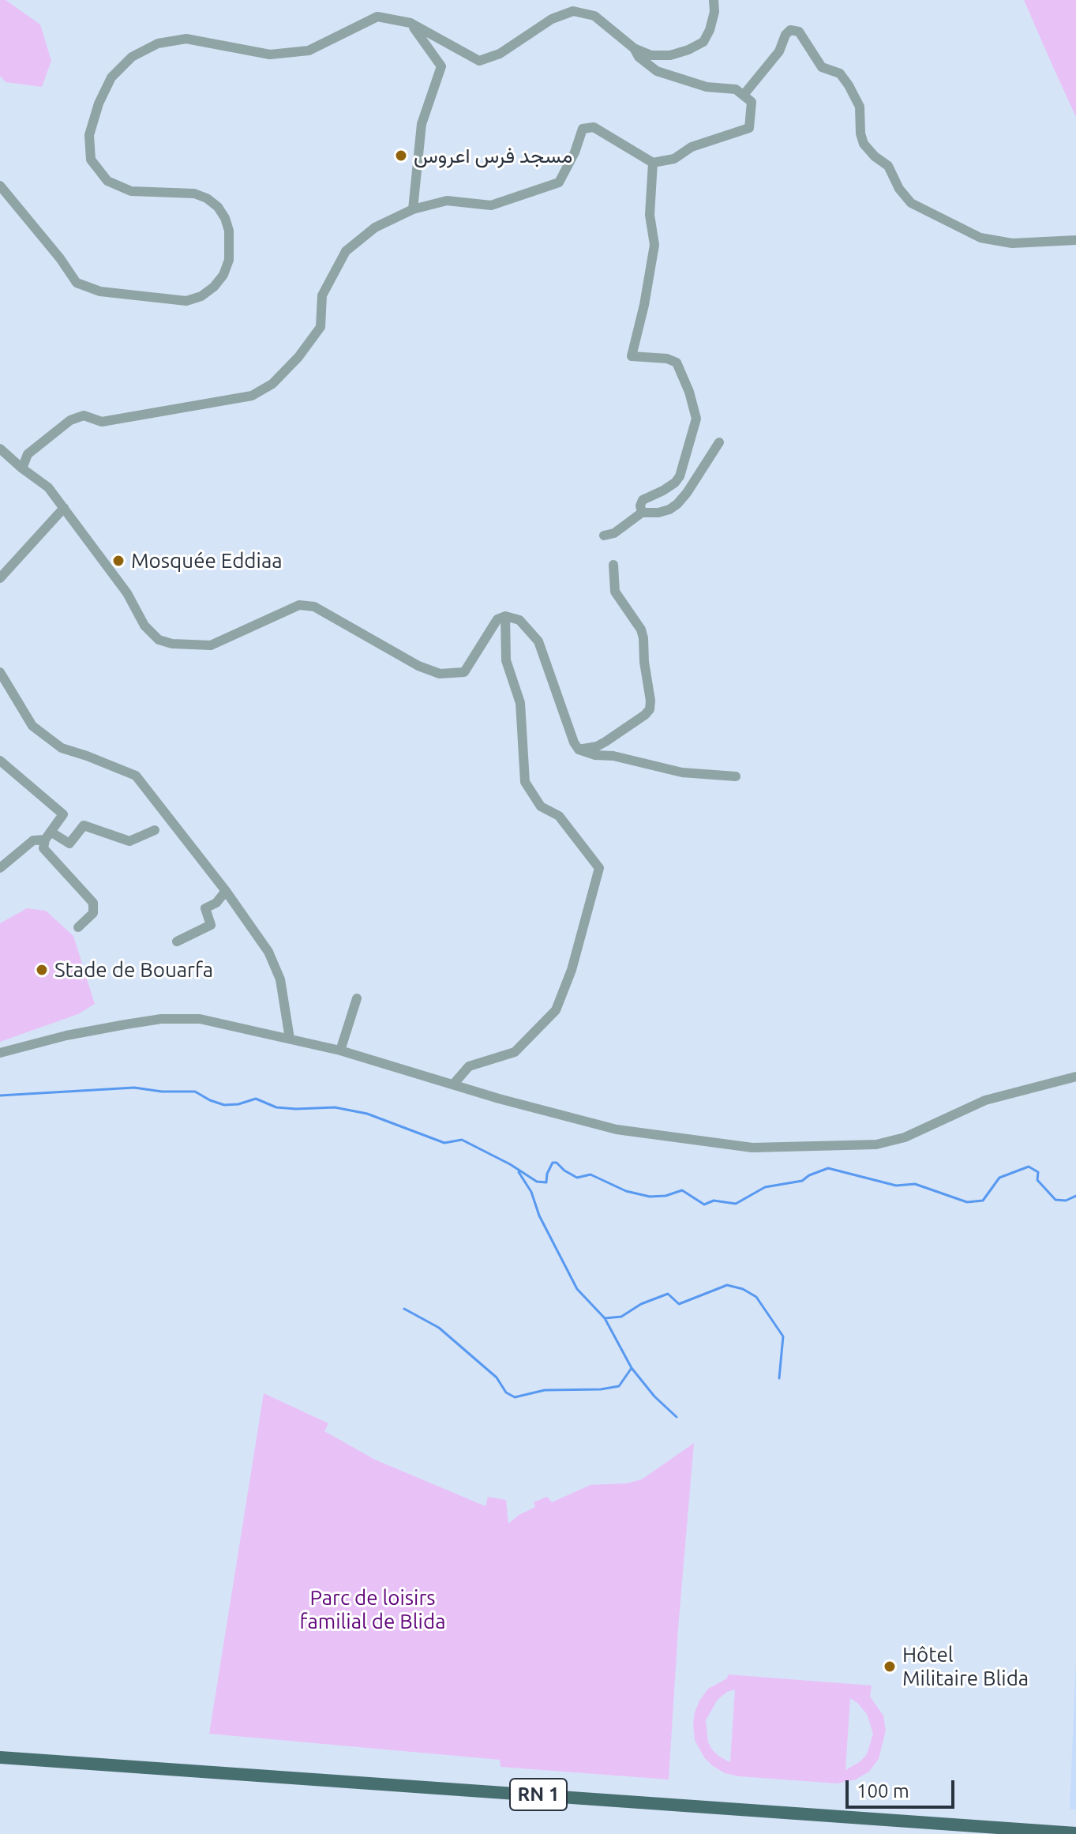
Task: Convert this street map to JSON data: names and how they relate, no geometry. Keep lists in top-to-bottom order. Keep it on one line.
{"streets":{"main road":["RN 1"]},"parks":["Parc de loisirs familial de Blida"],"places":["مسجد فرس اعروس","Mosquée Eddiaa","Stade de Bouarfa","Hôtel Militaire Blida"],"scale_bar":"100 m"}
